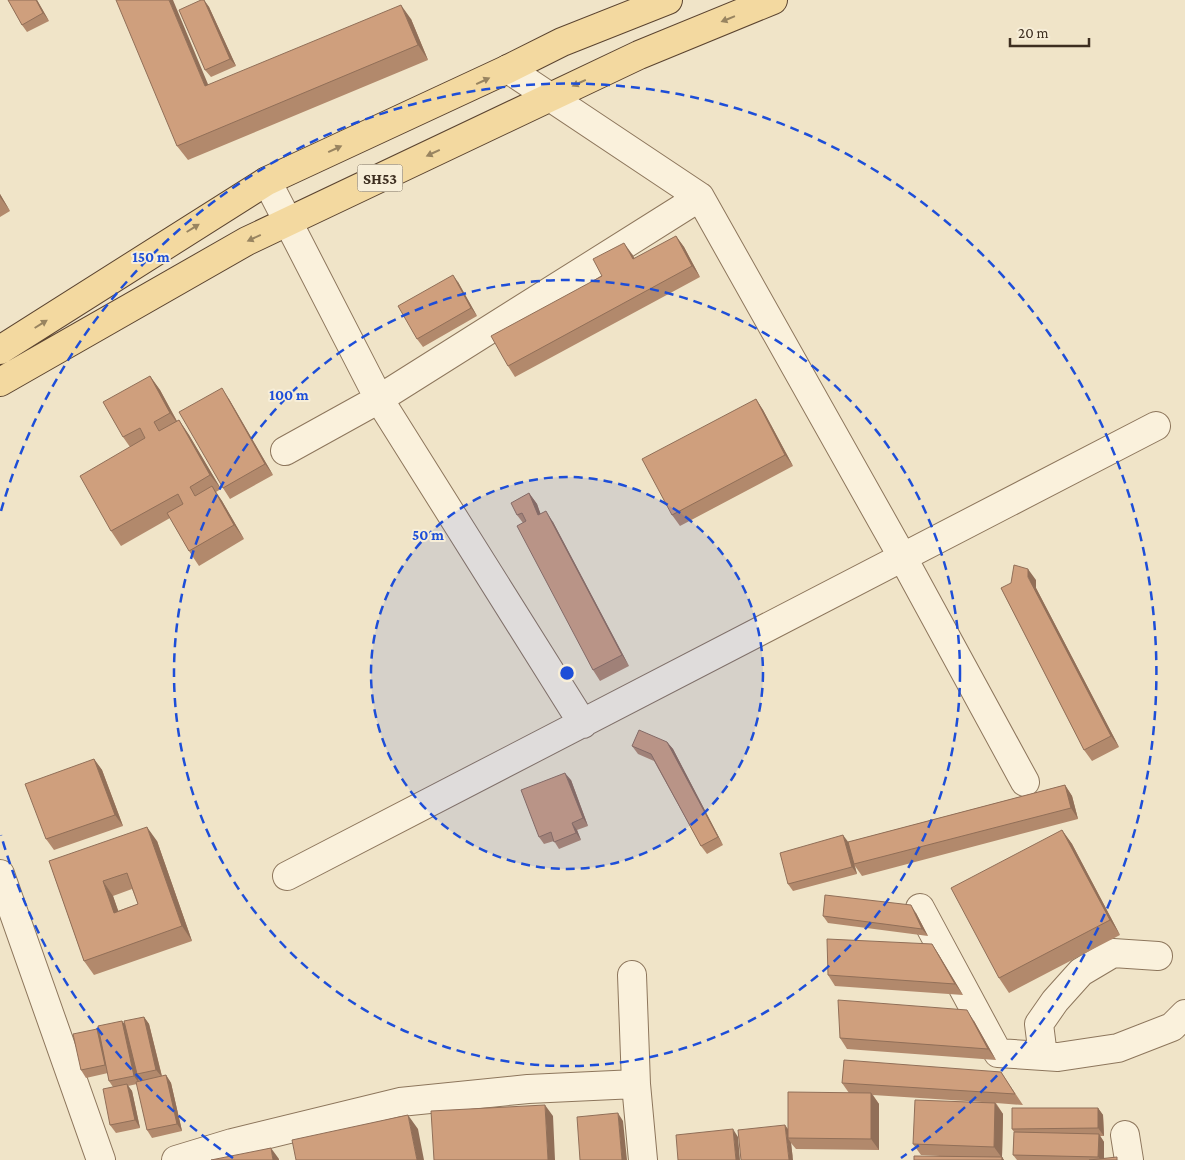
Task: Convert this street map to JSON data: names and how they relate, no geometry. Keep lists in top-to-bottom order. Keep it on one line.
{"streets":{"main road":["SH53"]},"scale_bar":"20 m","rings":["150 m","100 m","50 m"]}
